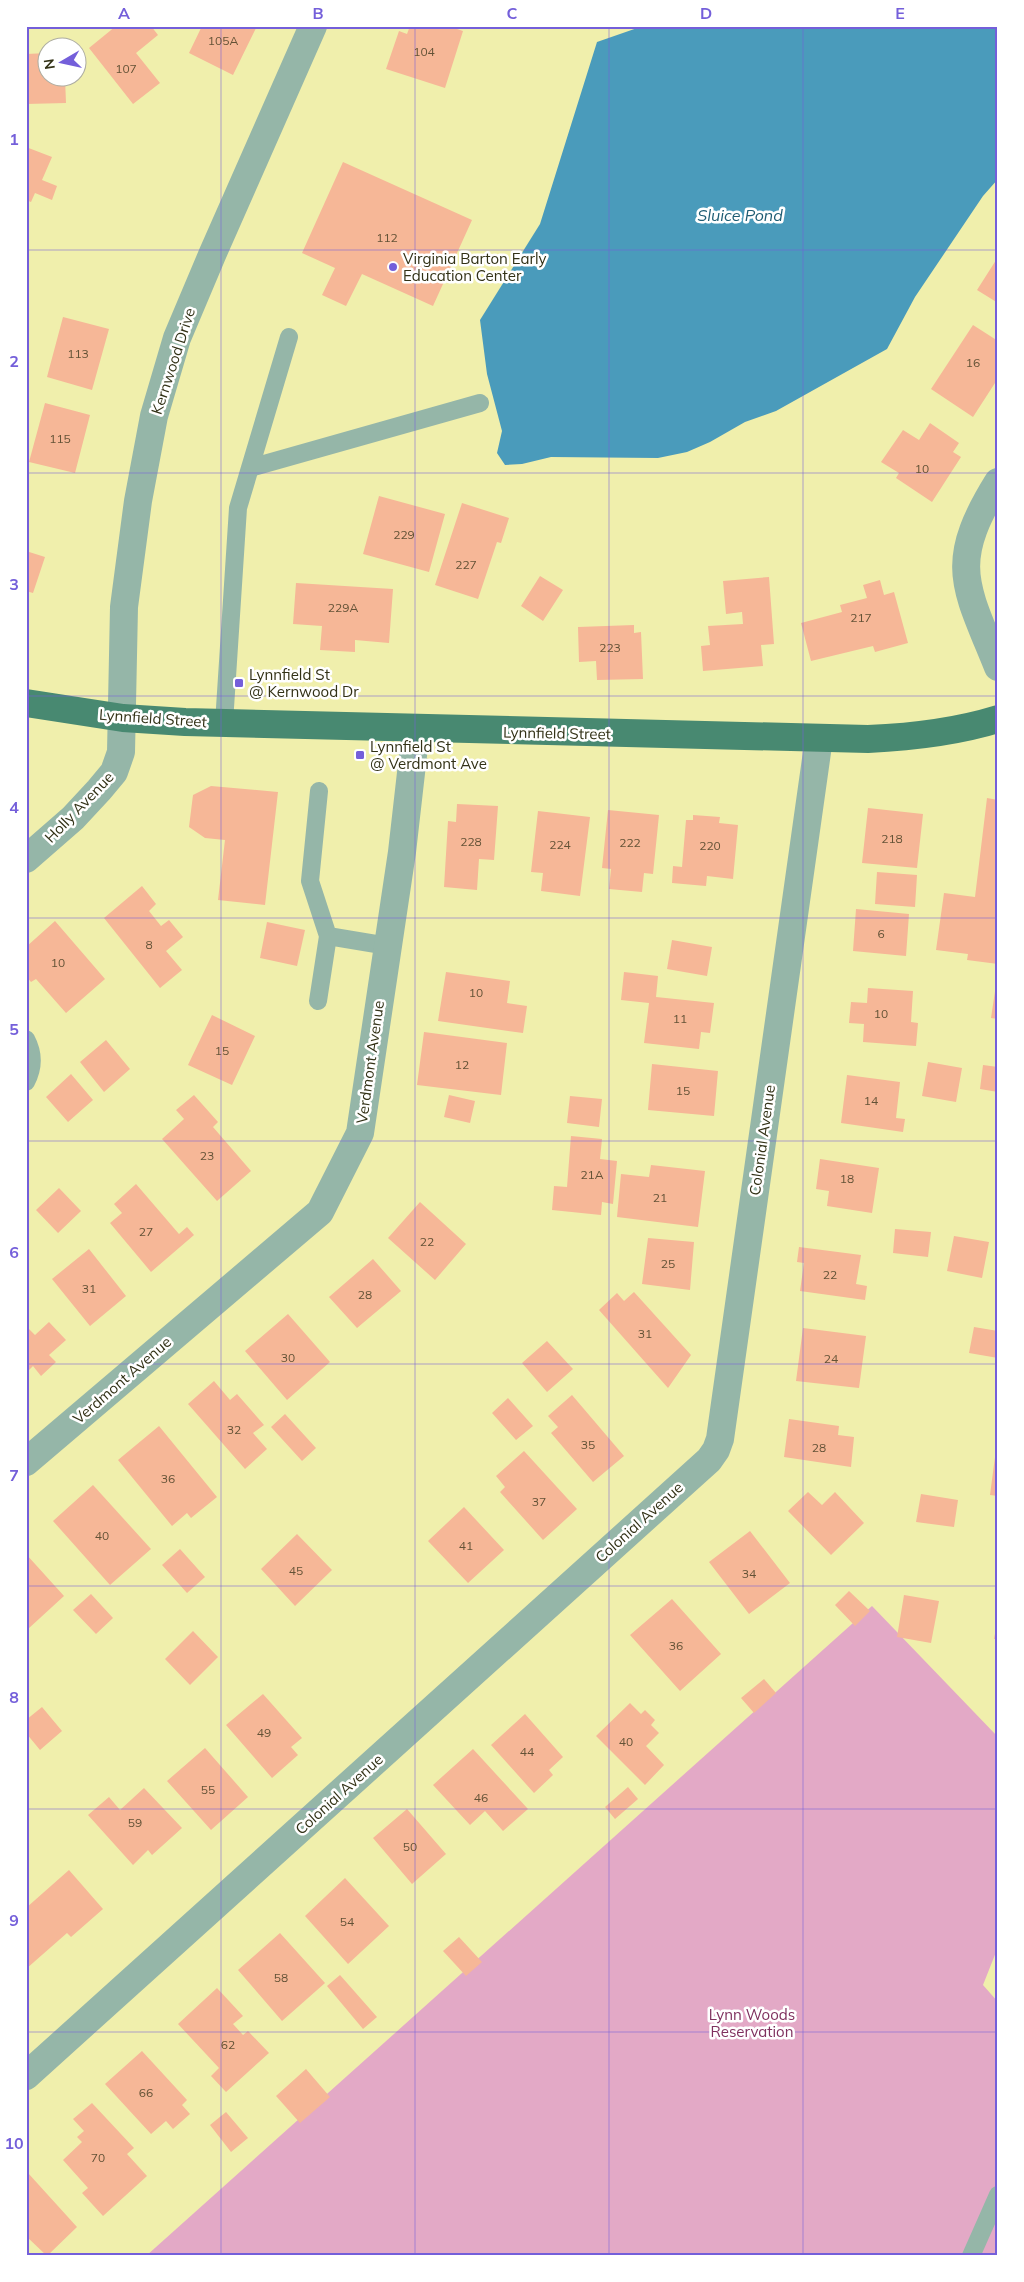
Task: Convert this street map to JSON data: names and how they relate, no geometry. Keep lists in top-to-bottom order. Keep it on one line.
{"streets":{"main road":["Lynnfield Street"],"street":["Kernwood Drive","Holly Avenue","Verdmont Avenue","Colonial Avenue"]},"crossings":[["Kernwood Drive","Lynnfield Street"],["Kernwood Drive","Holly Avenue"],["Lynnfield Street","Holly Avenue"],["Lynnfield Street","Verdmont Avenue"],["Lynnfield Street","Colonial Avenue"]],"water":["Sluice Pond"],"parks":["Lynn Woods Reservation"],"places":{"other":["Virginia Barton Early Education Center"],"transit":["Lynnfield St @ Kernwood Dr","Lynnfield St @ Verdmont Ave"]},"house_numbers":["105A","104","107","112","113","16","115","10","229","227","229A","217","223","218","228","222","224","220","6","8","10","10","10","11","15","12","15","14","23","21A","18","21","27","22","25","22","31","28","31","30","24","32","35","28","36","37","40","41","45","34","36","49","40","44","55","46","59","50","54","58","62","66","70"],"north":"left","grid":{"columns":["A","B","C","D","E"],"rows":["1","2","3","4","5","6","7","8","9","10"]}}
